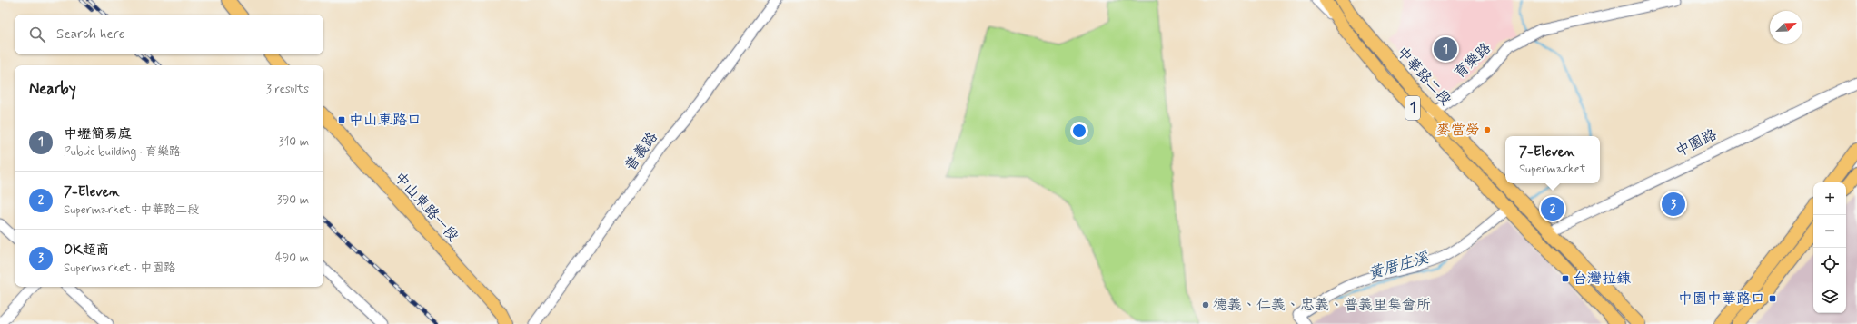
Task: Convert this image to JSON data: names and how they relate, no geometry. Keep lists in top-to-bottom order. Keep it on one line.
{"streets":{"main road":["中華路二段","1","中山東路一段"],"street":["育樂路","中園路","普義路"]},"crossings":[["育樂路","中華路二段"],["中華路二段","中園路"]],"water":["黃厝庄溪"],"places":{"transit":["中山東路口","台灣拉鍊","中園中華路口"],"other":["麥當勞","德義、仁義、忠義、普義里集會所"]},"north":"top right","page":{"search":"Search here","pins":["1","3","2"],"heading":["Nearby","3 results"],"list":[{"mark":"1","name":"中壢簡易庭","note":"Public building · 育樂路","value":"310 m"},{"mark":"2","name":"7-Eleven","note":"Supermarket · 中華路二段","value":"390 m"},{"mark":"3","name":"OK超商","note":"Supermarket · 中園路","value":"490 m"}],"popup":["7-Eleven","Supermarket"],"map_buttons":["+","−"]}}
